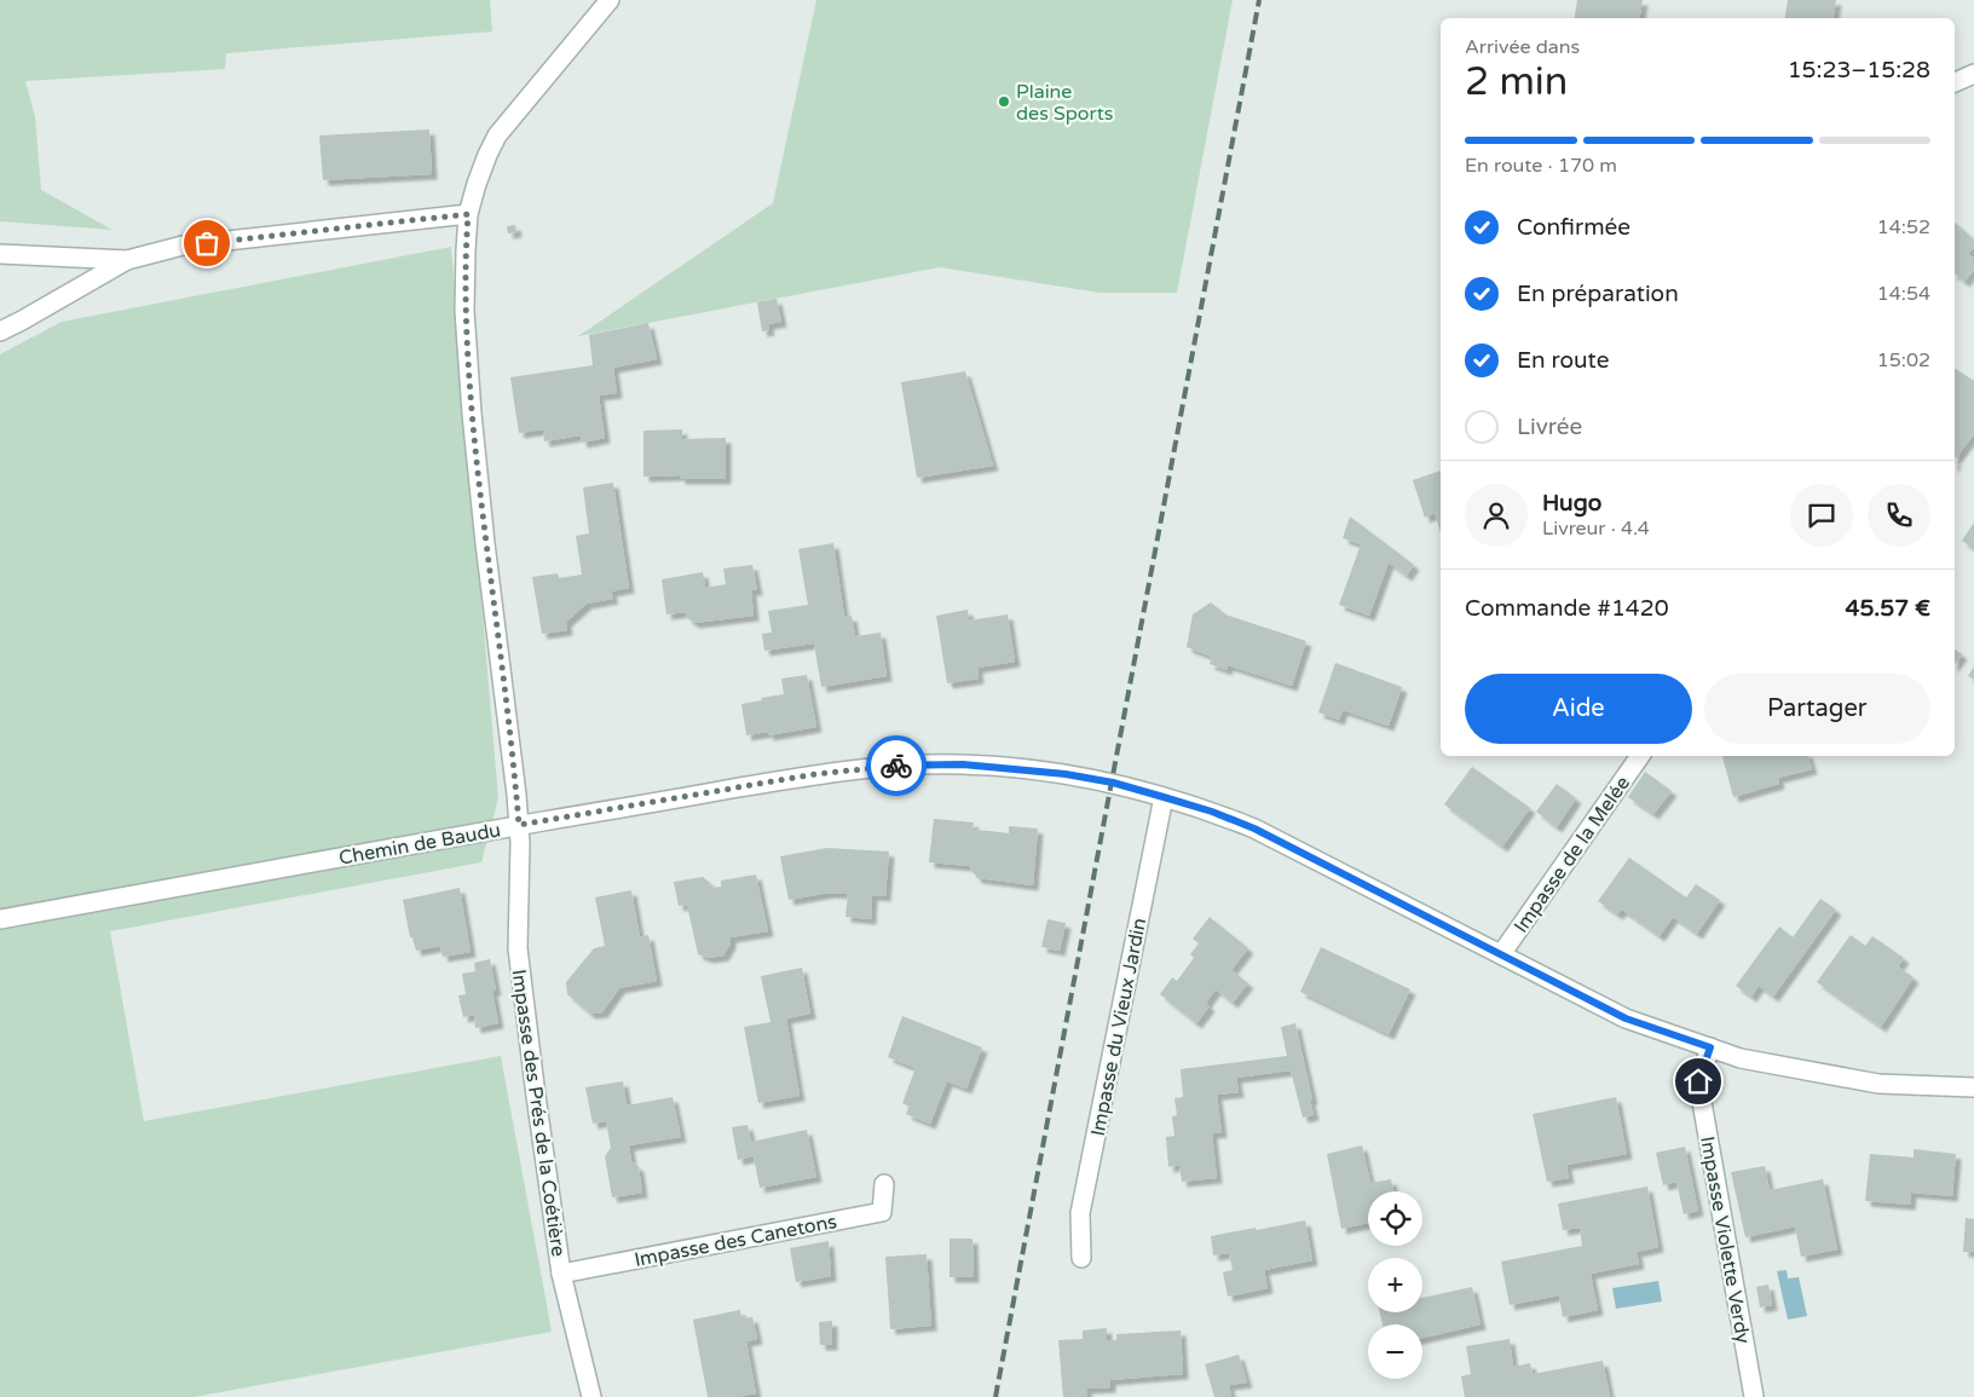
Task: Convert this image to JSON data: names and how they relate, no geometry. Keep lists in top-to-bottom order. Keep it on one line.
{"streets":{"street":["Chemin de Baudu","Impasse de la Melée","Impasse du Vieux Jardin","Impasse des Prés de la Coétière","Impasse des Canetons","Impasse Violette Verdy"]},"crossings":[["Chemin de Baudu","Impasse de la Melée"],["Chemin de Baudu","Impasse du Vieux Jardin"],["Chemin de Baudu","Impasse des Prés de la Coétière"],["Chemin de Baudu","Impasse Violette Verdy"],["Impasse des Prés de la Coétière","Impasse des Canetons"]],"places":["Plaine des Sports"],"page":{"heading":["2 min","Arrivée dans","15:23–15:28"],"panel":["Hugo","Livreur · 4.4","Commande #1420","45.57 €"],"bar":"En route · 170 m","list":[["Confirmée","14:52"],["En préparation","14:54"],["En route","15:02"],"Livrée"],"buttons":["Aide","Partager"],"map_buttons":["+","−"]}}
